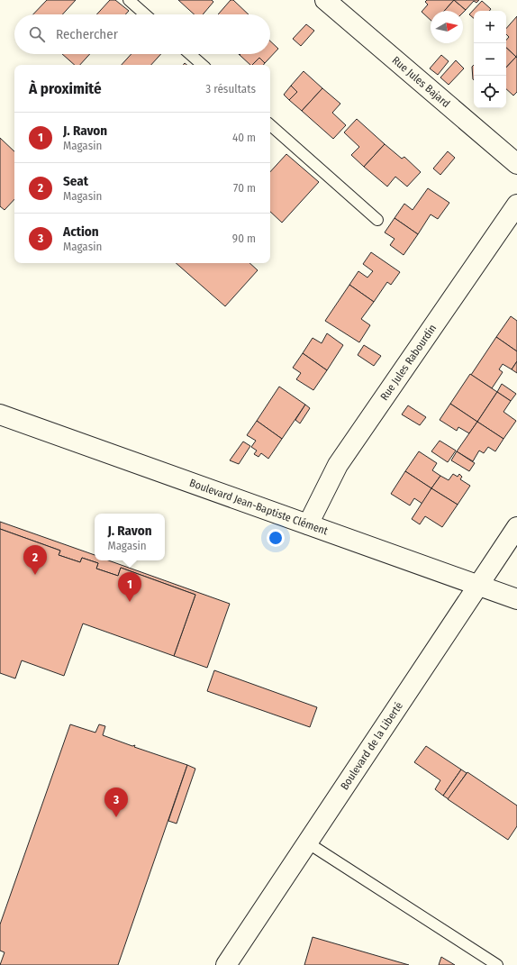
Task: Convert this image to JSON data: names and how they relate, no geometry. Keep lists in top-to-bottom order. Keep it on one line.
{"streets":{"street":["Rue Jules Bajard","Rue Jules Rabourdin","Boulevard Jean-Baptiste Clément","Boulevard de la Liberté"]},"crossings":[["Rue Jules Rabourdin","Boulevard Jean-Baptiste Clément"],["Boulevard Jean-Baptiste Clément","Boulevard de la Liberté"]],"north":"right","page":{"map_buttons":["+","−"],"search":"Rechercher","heading":["À proximité","3 résultats"],"list":[{"mark":"1","name":"J. Ravon","note":"Magasin","value":"40 m"},{"mark":"2","name":"Seat","note":"Magasin","value":"70 m"},{"mark":"3","name":"Action","note":"Magasin","value":"90 m"}],"popup":["J. Ravon","Magasin"],"pins":["2","1","3"]}}
